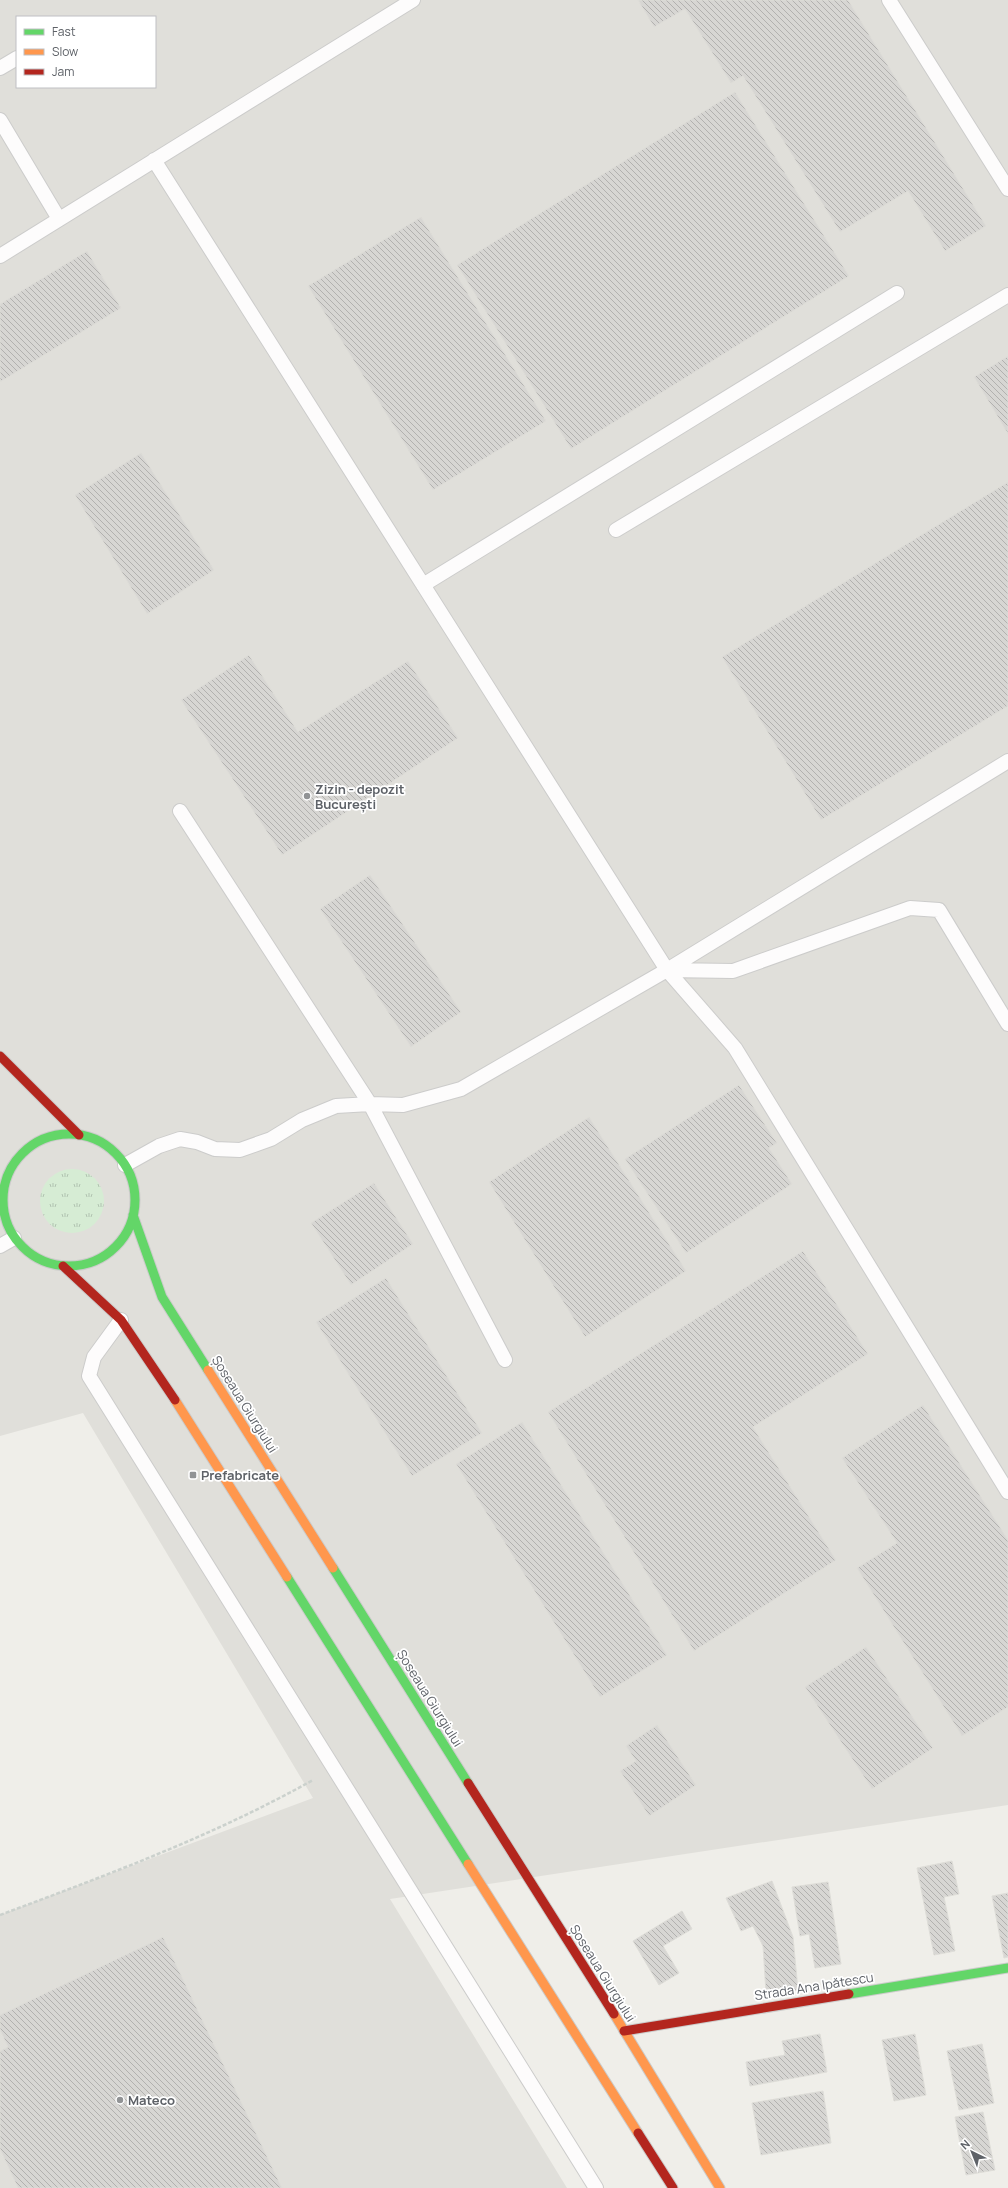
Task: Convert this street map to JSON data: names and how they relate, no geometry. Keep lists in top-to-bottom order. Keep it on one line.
{"streets":{"main road":["Șoseaua Giurgiului","Strada Ana Ipătescu"]},"crossings":[["Șoseaua Giurgiului","Strada Ana Ipătescu"]],"places":{"other":["Zizin - depozit București","Mateco"],"transit":["Prefabricate"]},"legend":["Fast","Slow","Jam"],"north":"top left"}
